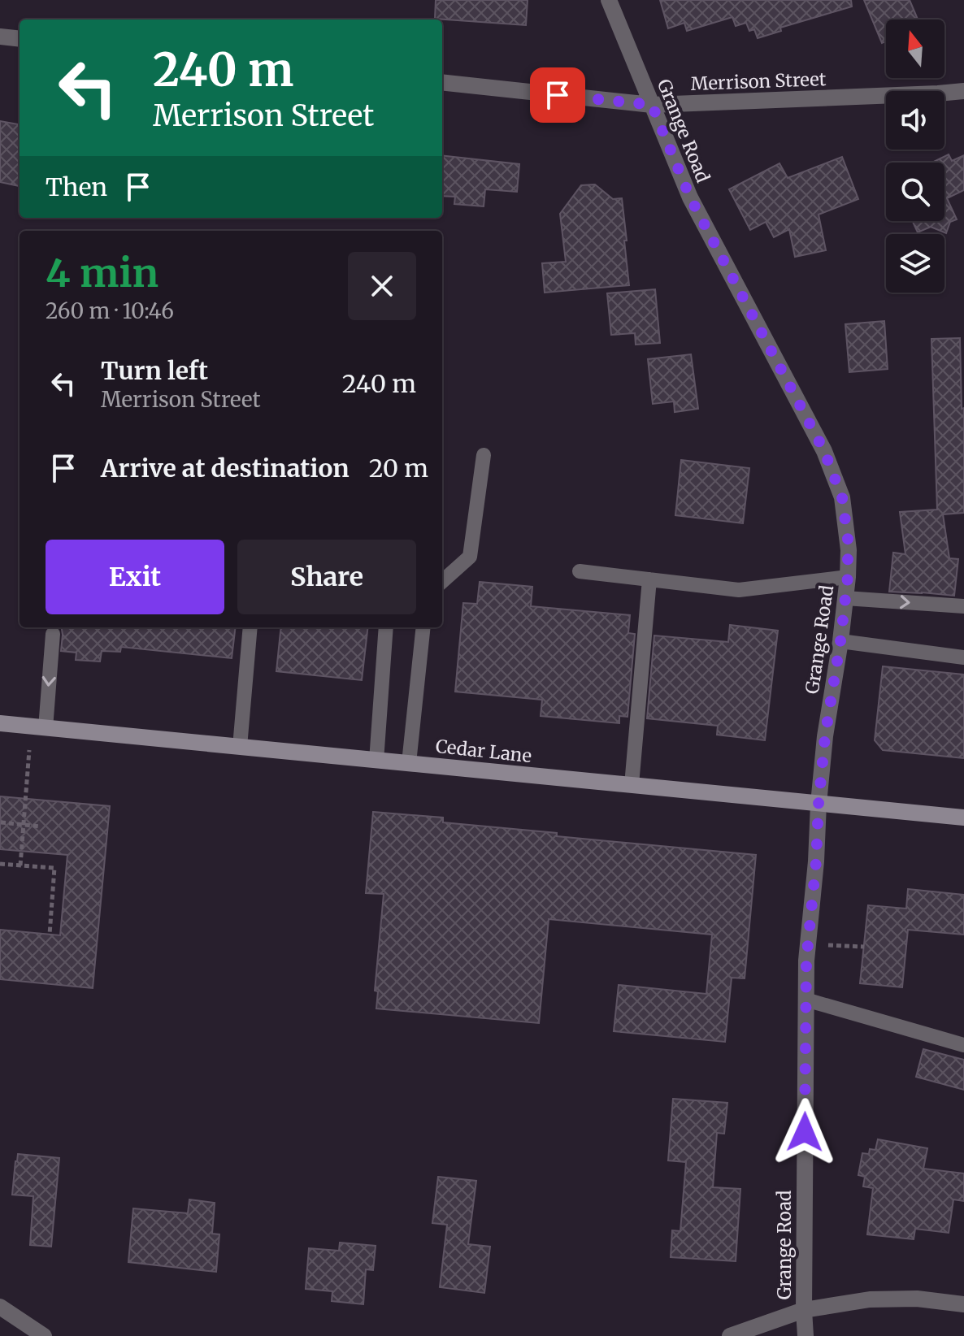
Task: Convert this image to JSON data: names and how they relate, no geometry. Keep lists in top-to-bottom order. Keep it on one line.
{"streets":{"main road":["Cedar Lane"],"street":["Merrison Street","Grange Road"]},"crossings":[["Merrison Street","Grange Road"],["Grange Road","Cedar Lane"]],"north":"top","page":{"turn":["240 m","Merrison Street"],"then":"Then","heading":["4 min","260 m · 10:46"],"list":[{"name":"Turn left","note":"Merrison Street","value":"240 m"},{"name":"Arrive at destination","value":"20 m"}],"buttons":["Exit","Share"]}}
